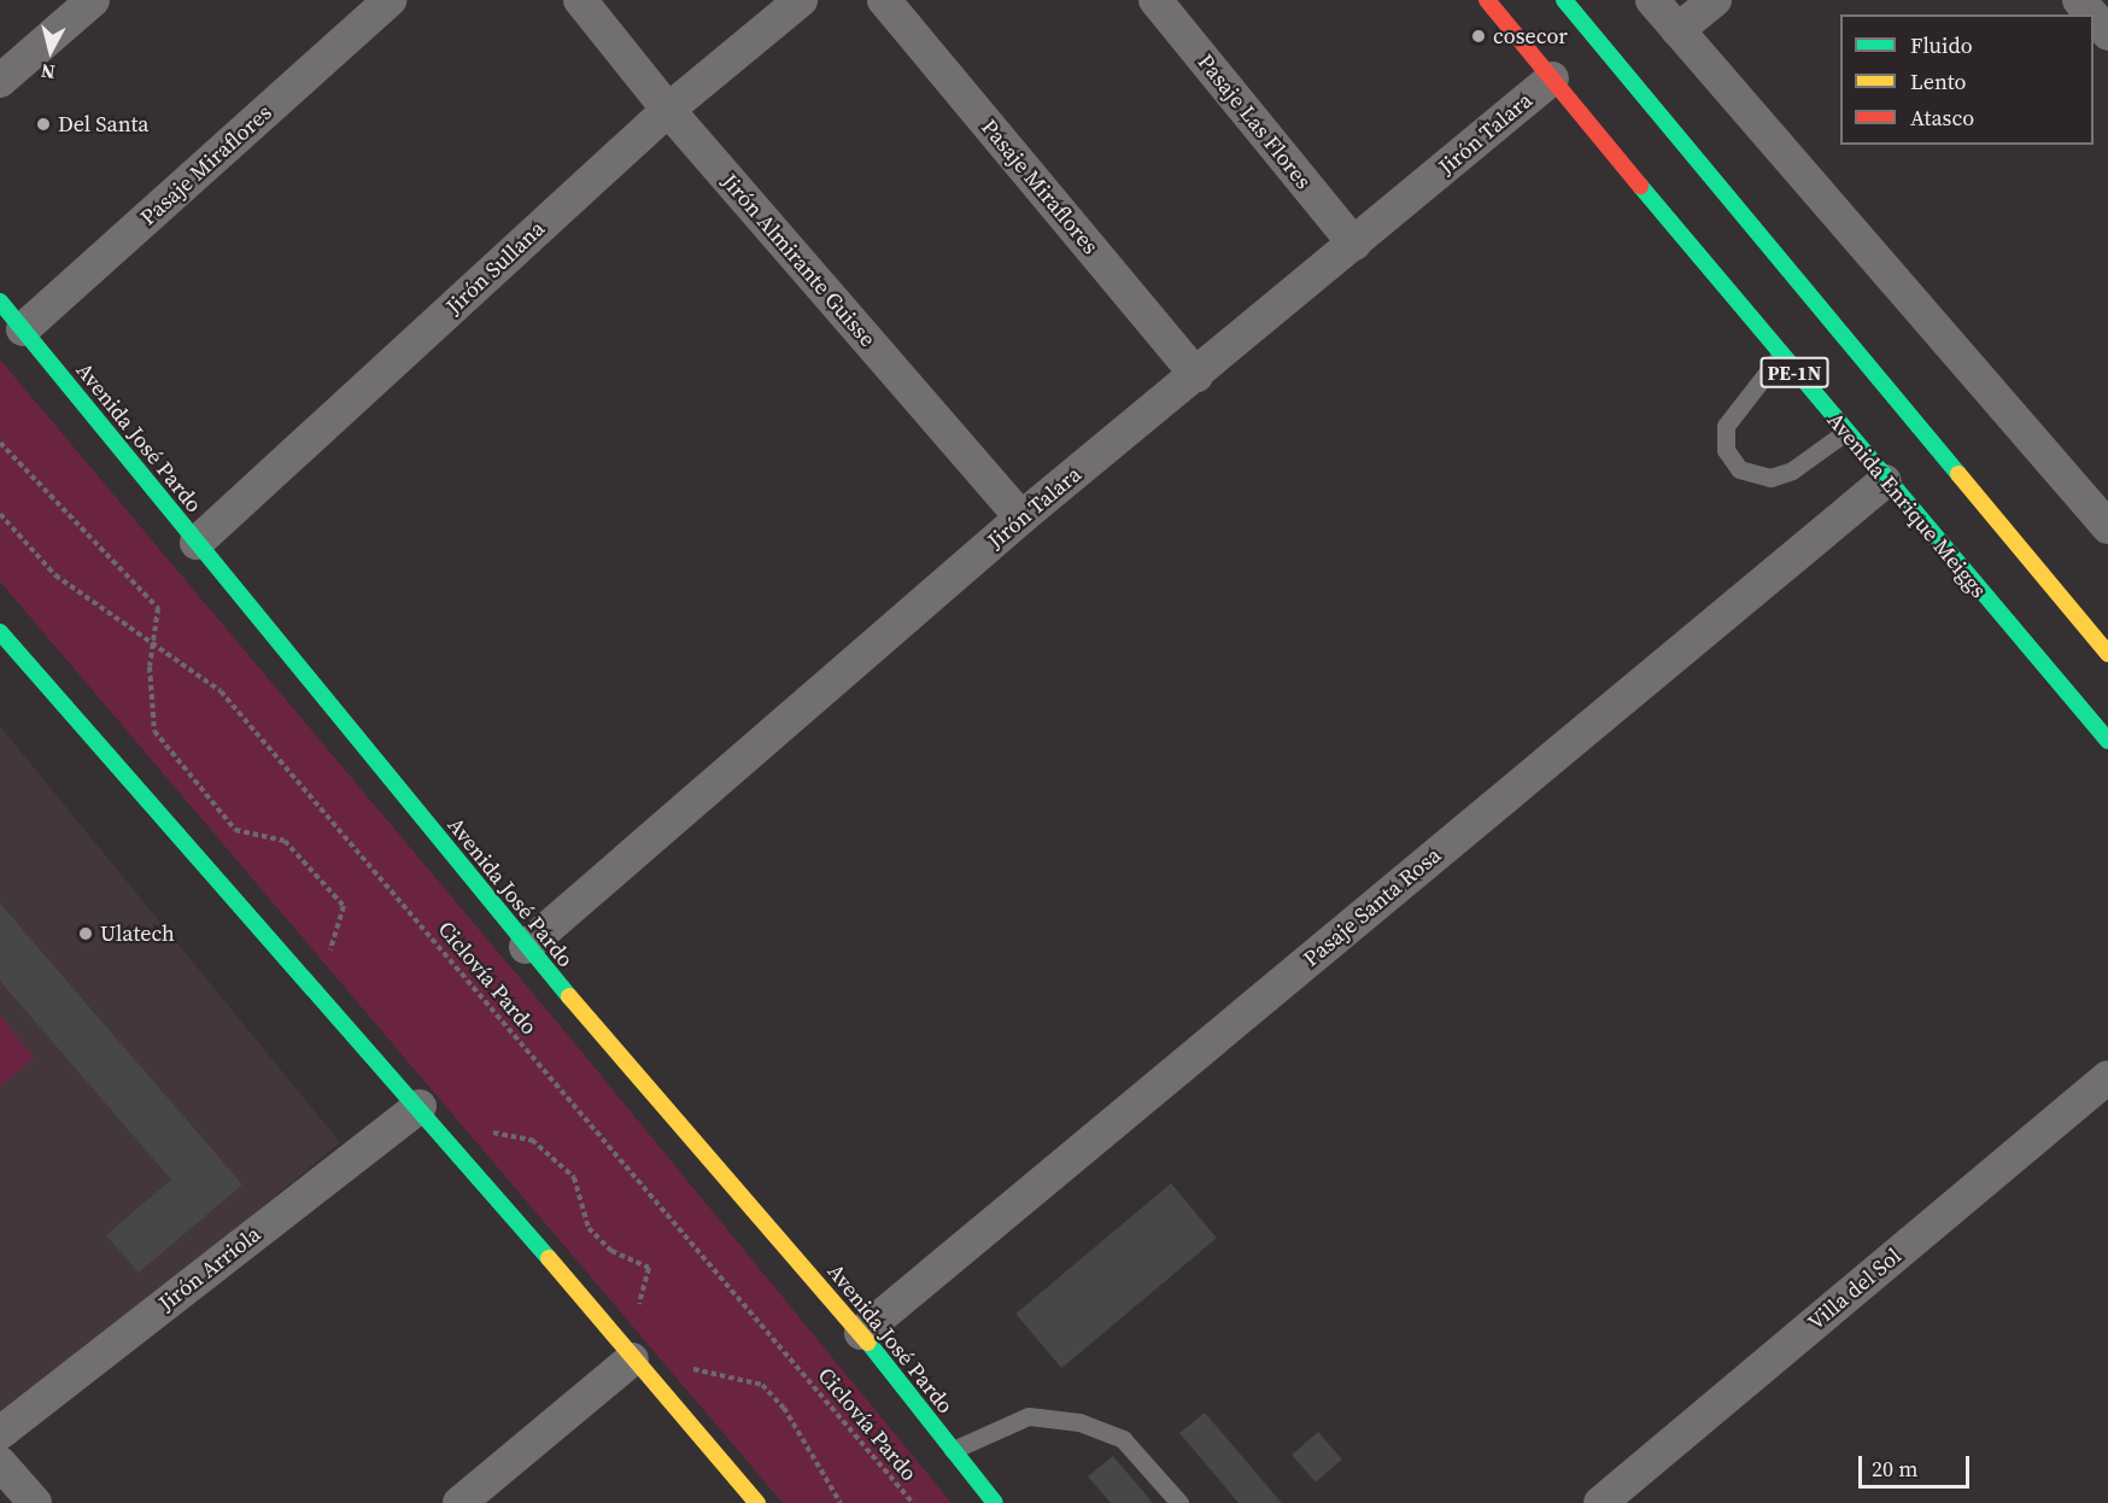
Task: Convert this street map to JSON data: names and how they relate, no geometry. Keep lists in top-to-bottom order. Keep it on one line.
{"streets":{"main road":["PE-1N","Avenida José Pardo","Avenida Enrique Meiggs"],"street":["Pasaje Las Flores","Jirón Talara","Pasaje Miraflores","Jirón Almirante Guisse","Jirón Sullana","Pasaje Santa Rosa","Jirón Arriola","Villa del Sol"],"path":["Ciclovía Pardo"]},"crossings":[["Pasaje Las Flores","Jirón Talara"],["Jirón Talara","Pasaje Miraflores"],["Jirón Talara","Jirón Almirante Guisse"],["Jirón Talara","Avenida José Pardo"],["Jirón Talara","Avenida Enrique Meiggs"],["Pasaje Miraflores","Avenida José Pardo"],["Jirón Almirante Guisse","Jirón Sullana"],["Jirón Sullana","Avenida José Pardo"],["Avenida José Pardo","Pasaje Santa Rosa"],["Avenida Enrique Meiggs","Pasaje Santa Rosa"]],"places":["cosecor","Del Santa","Ulatech"],"legend":["Fluido","Lento","Atasco"],"scale_bar":"20 m","north":"bottom"}
